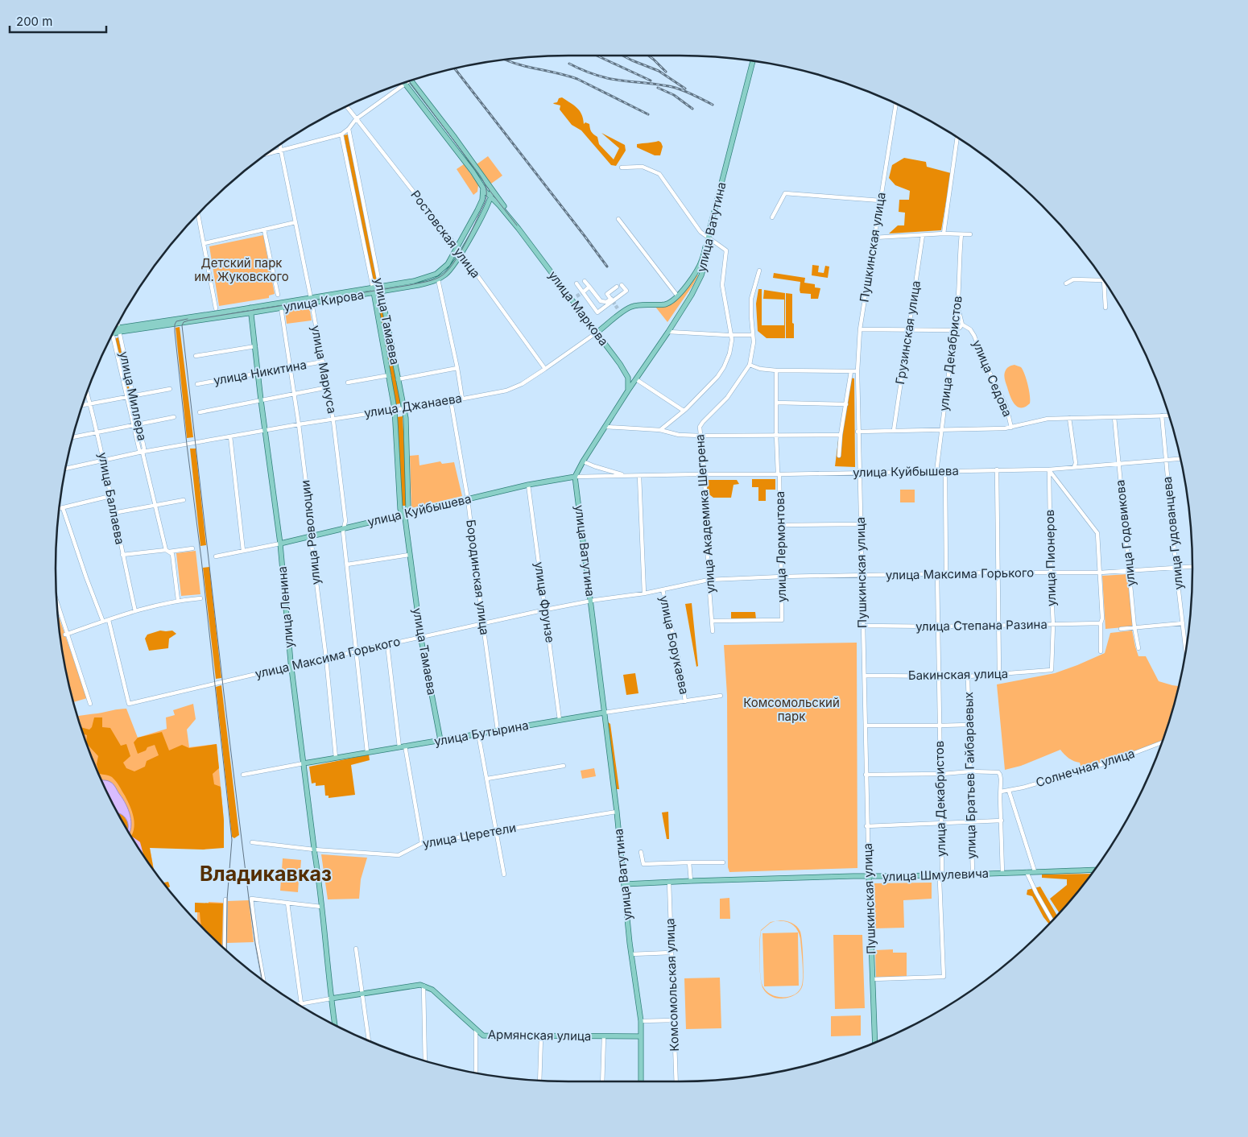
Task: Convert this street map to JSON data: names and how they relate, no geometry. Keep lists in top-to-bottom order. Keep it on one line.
{"streets":{"main road":["улица Ватутина","Пушкинская улица","улица Кирова","улица Маркова","улица Тамаева","улица Джанаева","улица Куйбышева","улица Ленина","улица Бутырина","улица Шмулевича","Армянская улица"],"street":["Ростовская улица","Грузинская улица","улица Декабристов","улица Маркуса","улица Никитина","улица Седова","улица Миллера","улица Баллаева","улица Академика Шегрена","улица Революции","улица Годовикова","улица Гудованцева","улица Лермонтова","улица Пионеров","улица Максима Горького","Бородинская улица","улица Фрунзе","улица Степана Разина","улица Борукаева","Бакинская улица","Солнечная улица","улица Братьев Гайбараевых","улица Церетели","Комсомольская улица"]},"crossings":[["улица Ватутина","улица Маркова"],["улица Ватутина","улица Джанаева"],["улица Ватутина","улица Куйбышева"],["улица Ватутина","улица Максима Горького"],["улица Ватутина","улица Бутырина"],["улица Ватутина","улица Церетели"],["улица Ватутина","улица Шмулевича"],["улица Ватутина","Армянская улица"],["Ростовская улица","улица Кирова"],["Ростовская улица","улица Джанаева"],["Пушкинская улица","улица Декабристов"],["Пушкинская улица","улица Куйбышева"],["Пушкинская улица","улица Максима Горького"],["Пушкинская улица","улица Степана Разина"],["Пушкинская улица","Бакинская улица"],["Пушкинская улица","улица Шмулевича"],["улица Кирова","улица Маркова"],["улица Кирова","улица Тамаева"],["улица Кирова","улица Маркуса"],["улица Кирова","улица Миллера"],["улица Кирова","улица Революции"],["улица Кирова","улица Ленина"],["улица Маркова","улица Джанаева"],["улица Тамаева","улица Джанаева"],["улица Тамаева","улица Куйбышева"],["улица Тамаева","улица Максима Горького"],["улица Тамаева","улица Бутырина"],["улица Декабристов","улица Седова"],["улица Декабристов","улица Куйбышева"],["улица Декабристов","улица Максима Горького"],["улица Декабристов","улица Степана Разина"],["улица Декабристов","Бакинская улица"],["улица Декабристов","улица Шмулевича"],["улица Маркуса","улица Никитина"],["улица Маркуса","улица Джанаева"],["улица Маркуса","улица Куйбышева"],["улица Маркуса","улица Максима Горького"],["улица Маркуса","улица Бутырина"],["улица Никитина","улица Революции"],["улица Никитина","улица Ленина"],["улица Миллера","улица Джанаева"],["улица Джанаева","улица Баллаева"],["улица Джанаева","улица Революции"],["улица Джанаева","Бородинская улица"],["улица Джанаева","улица Ленина"],["улица Куйбышева","улица Академика Шегрена"],["улица Куйбышева","улица Революции"],["улица Куйбышева","улица Годовикова"],["улица Куйбышева","улица Гудованцева"],["улица Куйбышева","улица Лермонтова"],["улица Куйбышева","улица Пионеров"],["улица Куйбышева","Бородинская улица"],["улица Куйбышева","улица Фрунзе"],["улица Куйбышева","улица Ленина"],["улица Академика Шегрена","улица Лермонтова"],["улица Академика Шегрена","улица Максима Горького"],["улица Революции","улица Максима Горького"],["улица Революции","улица Бутырина"],["улица Годовикова","улица Максима Горького"],["улица Гудованцева","улица Максима Горького"],["улица Лермонтова","улица Максима Горького"],["улица Пионеров","улица Максима Горького"],["улица Пионеров","улица Степана Разина"],["улица Пионеров","Бакинская улица"],["улица Максима Горького","Бородинская улица"],["улица Максима Горького","улица Фрунзе"],["улица Максима Горького","улица Ленина"],["улица Максима Горького","улица Борукаева"],["Бородинская улица","улица Бутырина"],["улица Фрунзе","улица Бутырина"],["улица Ленина","улица Бутырина"],["улица Ленина","улица Церетели"],["улица Борукаева","улица Бутырина"],["Бакинская улица","улица Братьев Гайбараевых"],["улица Братьев Гайбараевых","улица Шмулевича"],["улица Шмулевича","Комсомольская улица"]],"districts":["Владикавказ"],"parks":["Детский парк им. Жуковского","Комсомольский парк"],"scale_bar":"200 m"}
